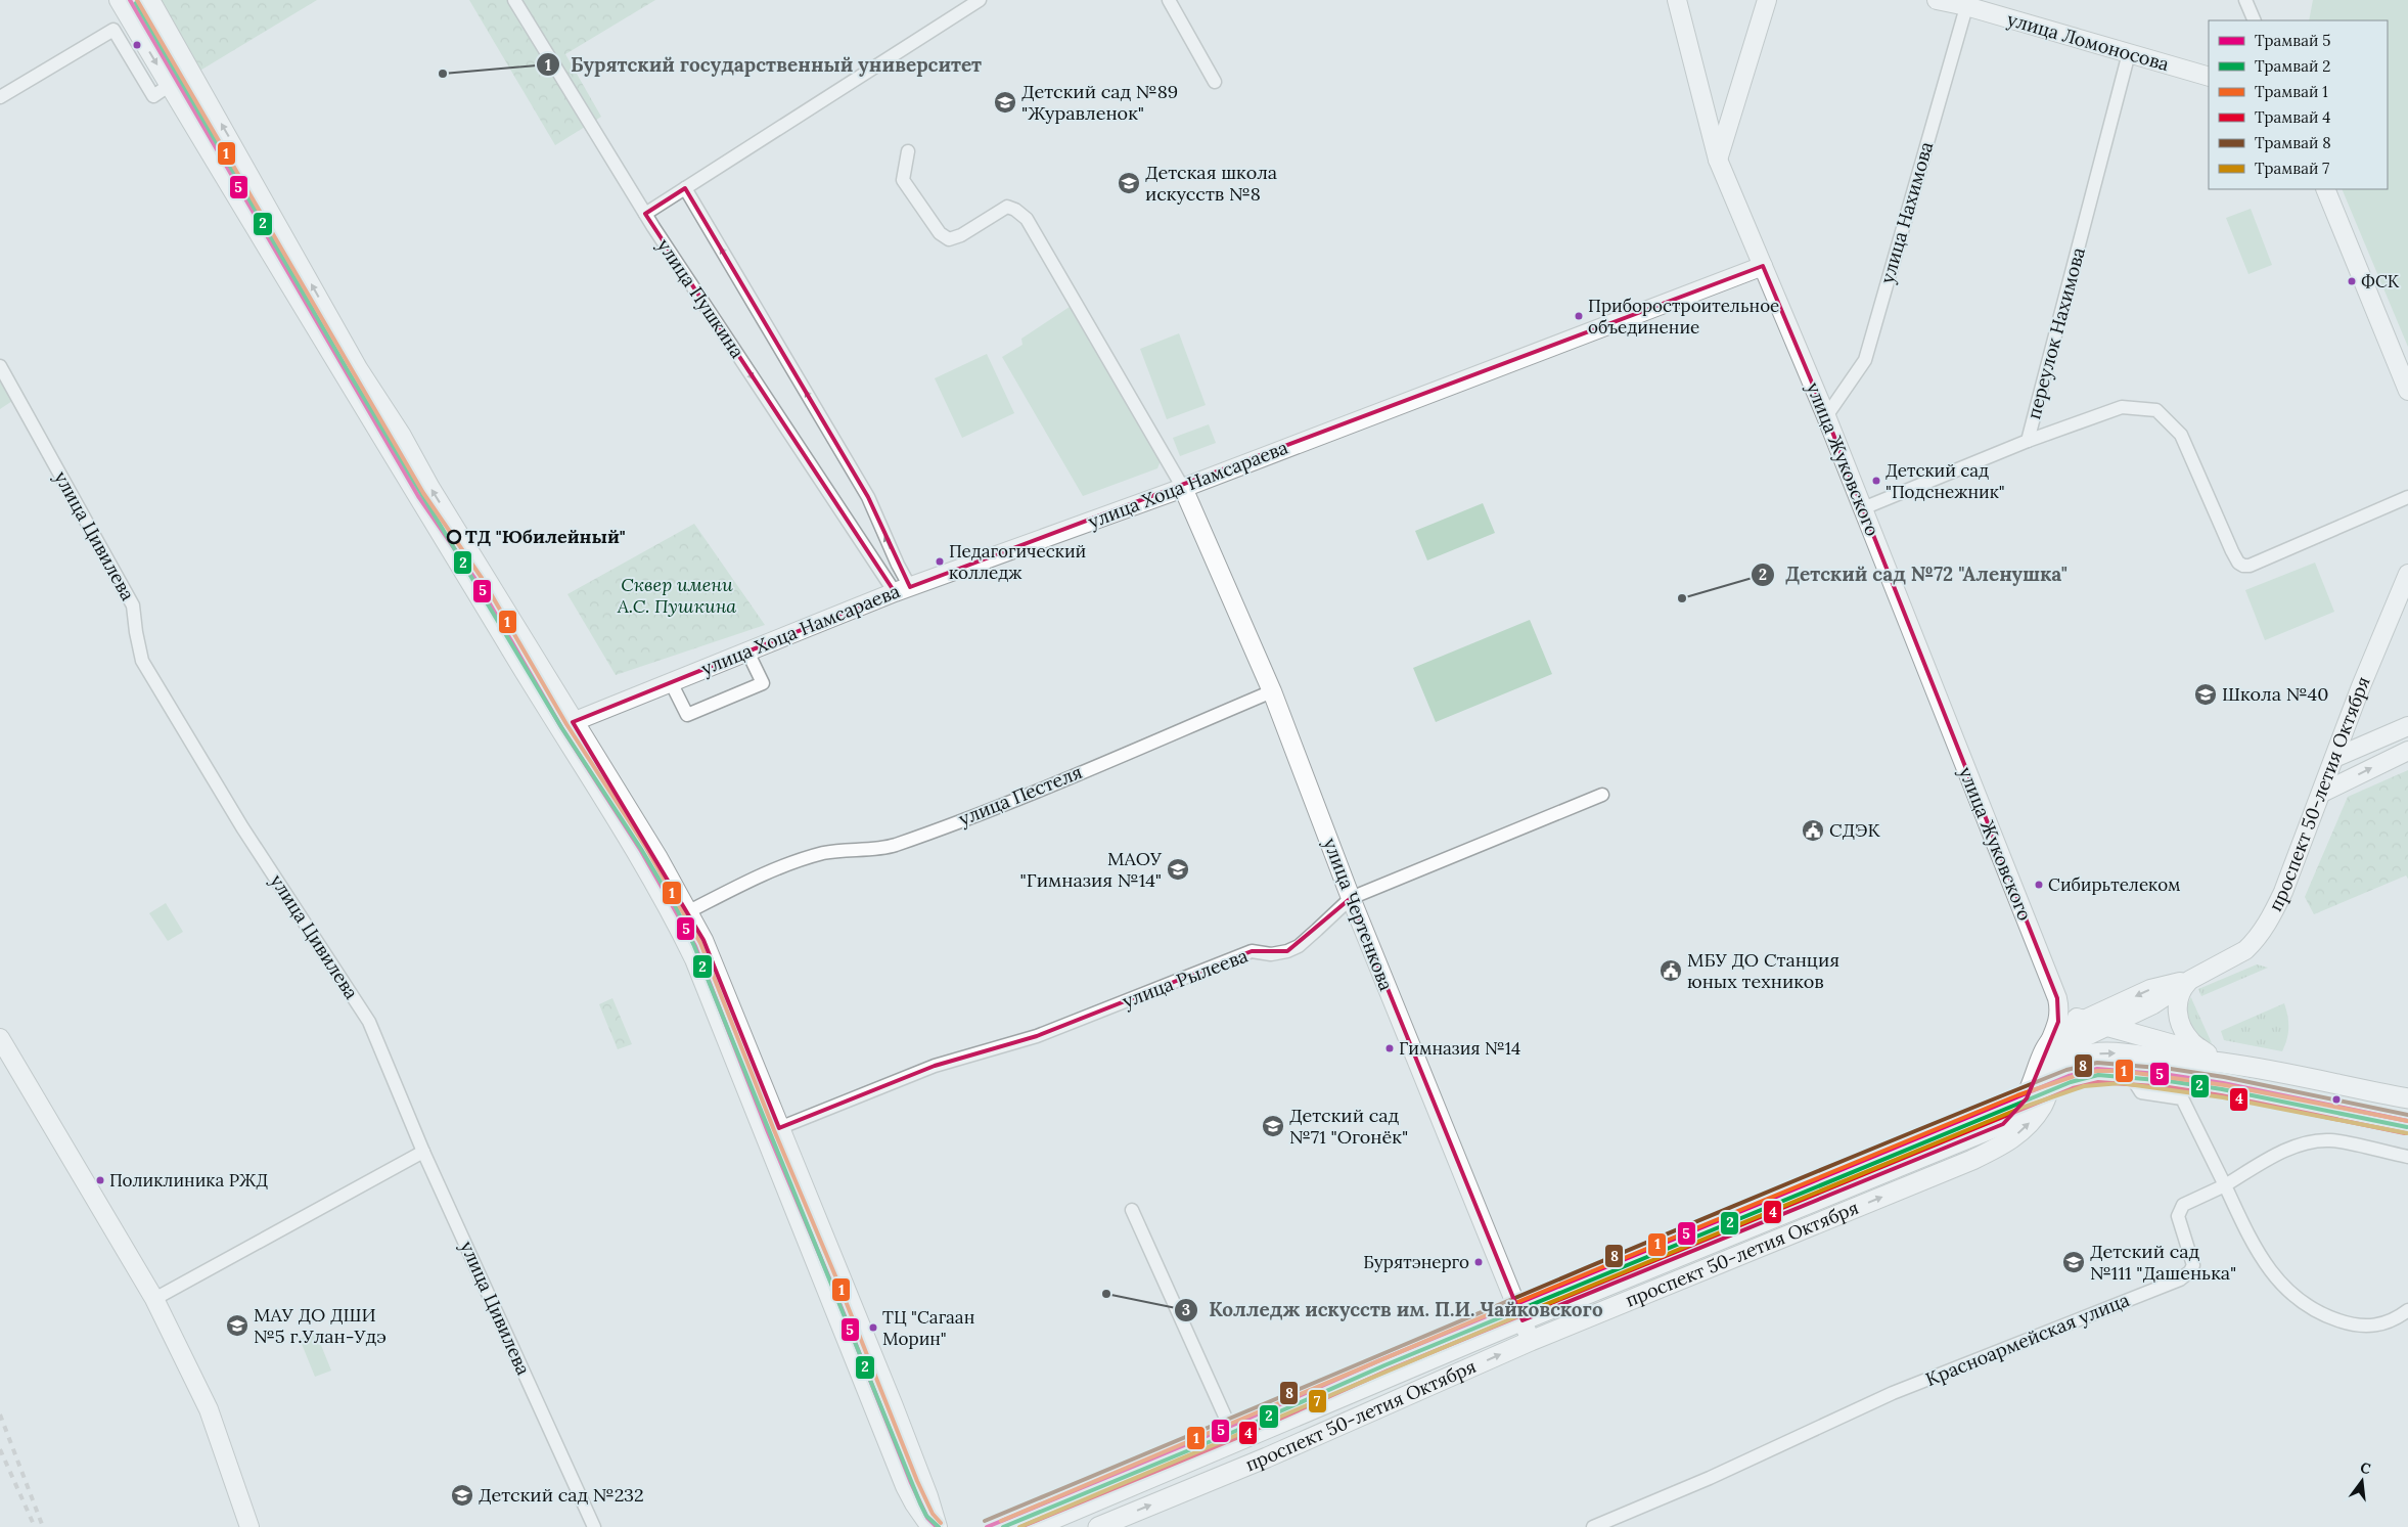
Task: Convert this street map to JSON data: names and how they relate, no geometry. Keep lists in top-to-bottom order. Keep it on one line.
{"streets":{"main road":["проспект 50-летия Октября"],"street":["улица Ломоносова","улица Нахимова","улица Пушкина","переулок Нахимова","улица Жуковского","улица Хоца Намсараева","улица Цивилева","улица Пестеля","улица Чертенкова","улица Рылеева","Красноармейская улица"]},"crossings":[["улица Ломоносова","улица Нахимова"],["улица Ломоносова","переулок Нахимова"],["улица Нахимова","улица Жуковского"],["улица Пушкина","улица Хоца Намсараева"],["переулок Нахимова","улица Жуковского"],["улица Жуковского","улица Хоца Намсараева"],["улица Хоца Намсараева","улица Чертенкова"],["проспект 50-летия Октября","улица Чертенкова"],["улица Пестеля","улица Чертенкова"],["улица Чертенкова","улица Рылеева"]],"one_way":["проспект 50-летия Октября"],"parks":["Сквер имени А.С. Пушкина"],"places":{"other":["Бурятский государственный университет","ФСК","Приборостроительное объединение","Детский сад \"Подснежник\"","ТД \"Юбилейный\"","Педагогический колледж","Детский сад №72 \"Аленушка\"","Сибирьтелеком","Гимназия №14","Поликлиника РЖД","Бурятэнерго","Колледж искусств им. П.И. Чайковского","ТЦ \"Сагаан Морин\""],"school or university":["Детский сад №89 \"Журавленок\"","Детская школа искусств №8","Школа №40","МАОУ \"Гимназия №14\"","Детский сад №71 \"Огонёк\"","Детский сад №111 \"Дашенька\"","МАУ ДО ДШИ №5 г.Улан-Удэ","Детский сад №232"],"public building":["СДЭК","МБУ ДО Станция юных техников"]},"lines":["tram line 5","tram line 1","tram line 2","tram line 8","tram line 4","tram line 7"],"legend":["Трамвай 5","Трамвай 2","Трамвай 1","Трамвай 4","Трамвай 8","Трамвай 7"],"north":"top"}
